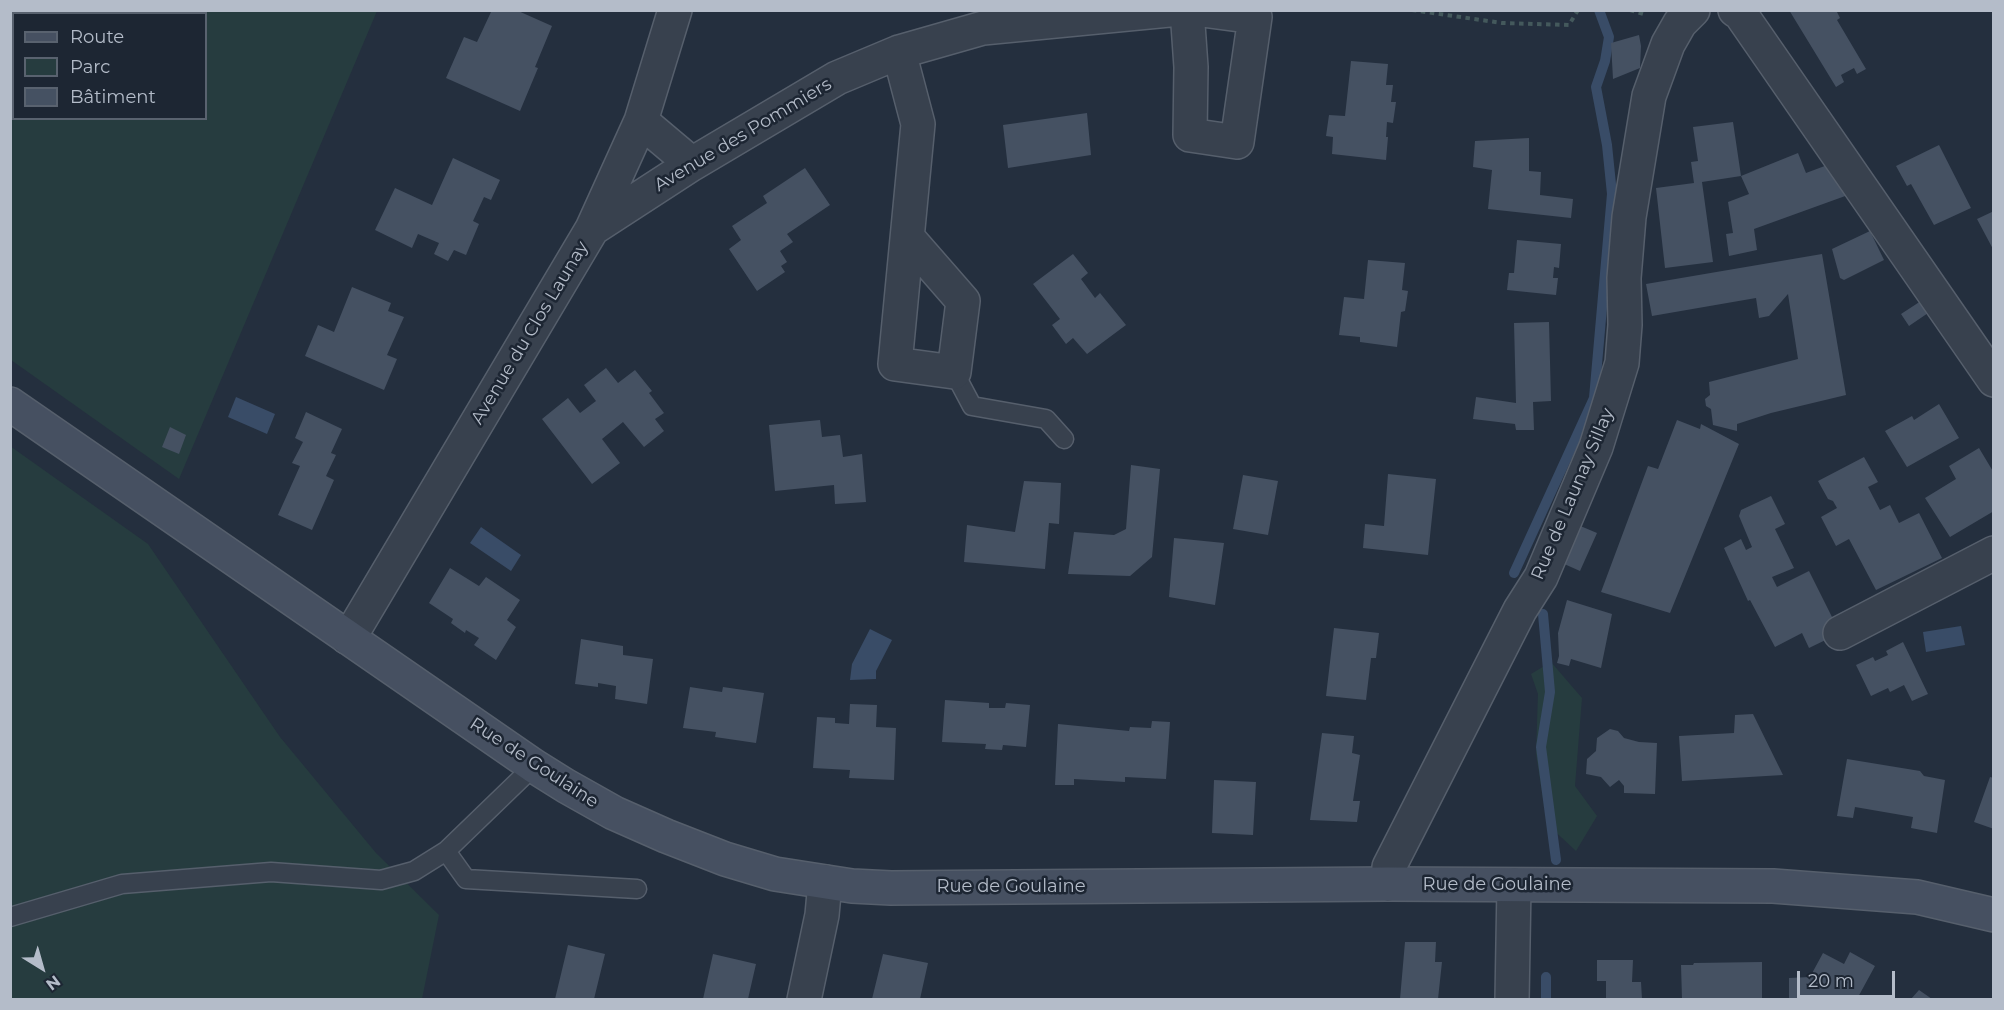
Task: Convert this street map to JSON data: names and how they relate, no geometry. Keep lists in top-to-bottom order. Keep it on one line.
{"streets":{"street":["Avenue des Pommiers","Avenue du Clos Launay","Rue de Launay Sillay","Rue de Goulaine"]},"crossings":[["Avenue des Pommiers","Avenue du Clos Launay"],["Avenue du Clos Launay","Rue de Goulaine"],["Rue de Launay Sillay","Rue de Goulaine"]],"legend":["Route","Parc","Bâtiment"],"scale_bar":"20 m","north":"bottom right"}
